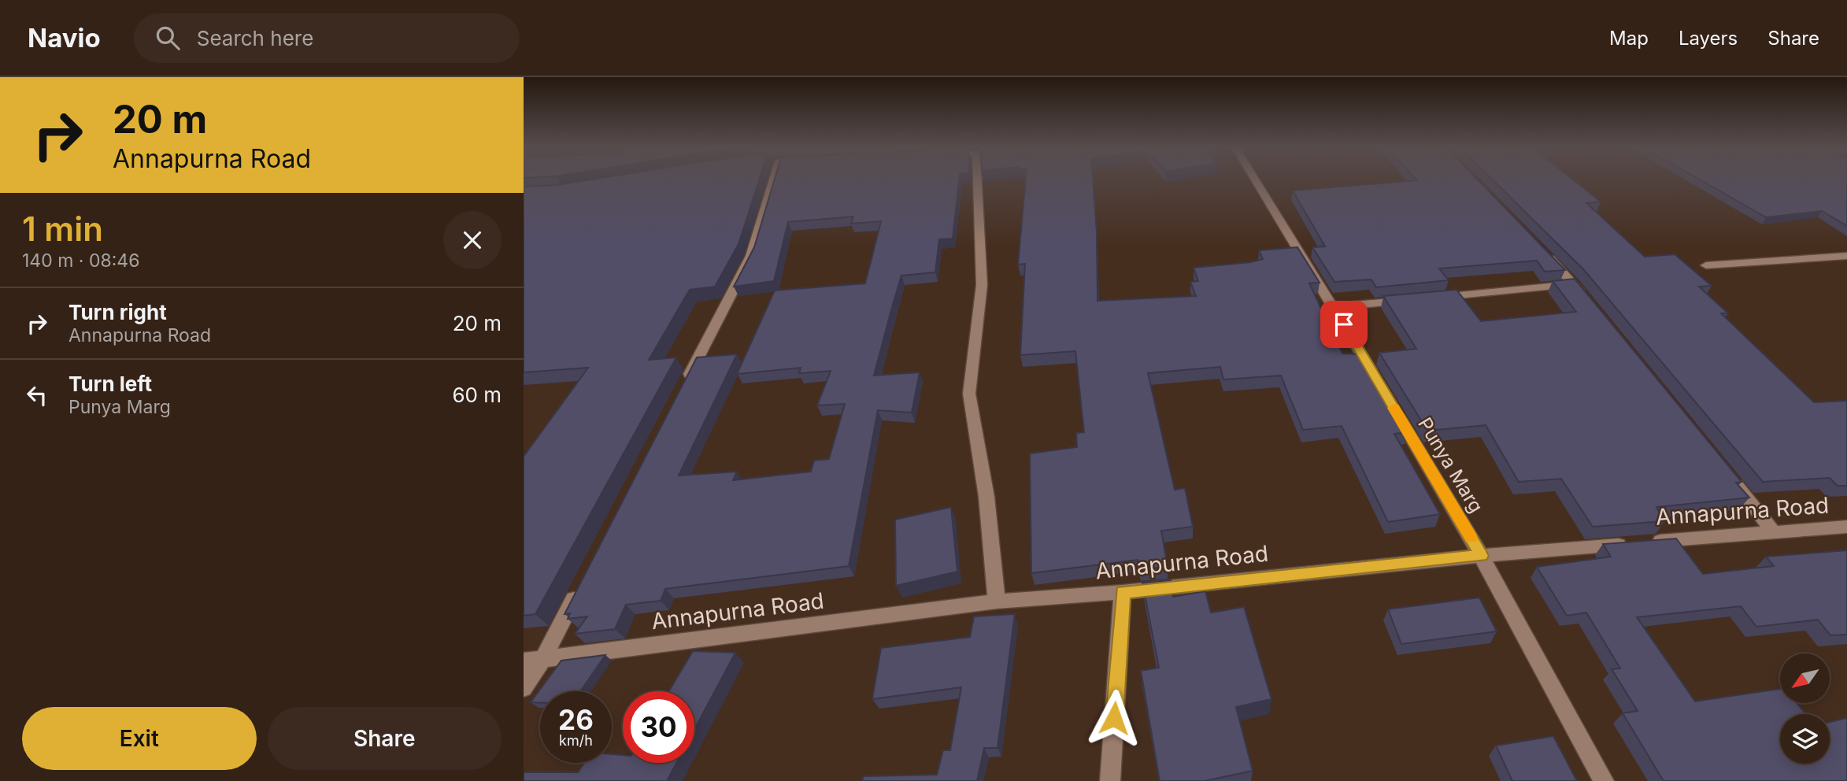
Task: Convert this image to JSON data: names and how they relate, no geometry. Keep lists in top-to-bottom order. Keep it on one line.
{"streets":{"street":["Punya Marg","Annapurna Road"]},"crossings":[["Punya Marg","Annapurna Road"]],"north":"bottom left","page":{"header":"Navio","search":"Search here","nav":["Map","Layers","Share"],"turn":["20 m","Annapurna Road"],"heading":["1 min","140 m · 08:46"],"list":[{"name":"Turn right","note":"Annapurna Road","value":"20 m"},{"name":"Turn left","note":"Punya Marg","value":"60 m"}],"speed":"26 km/h","limit":"30","buttons":["Exit","Share"]}}
